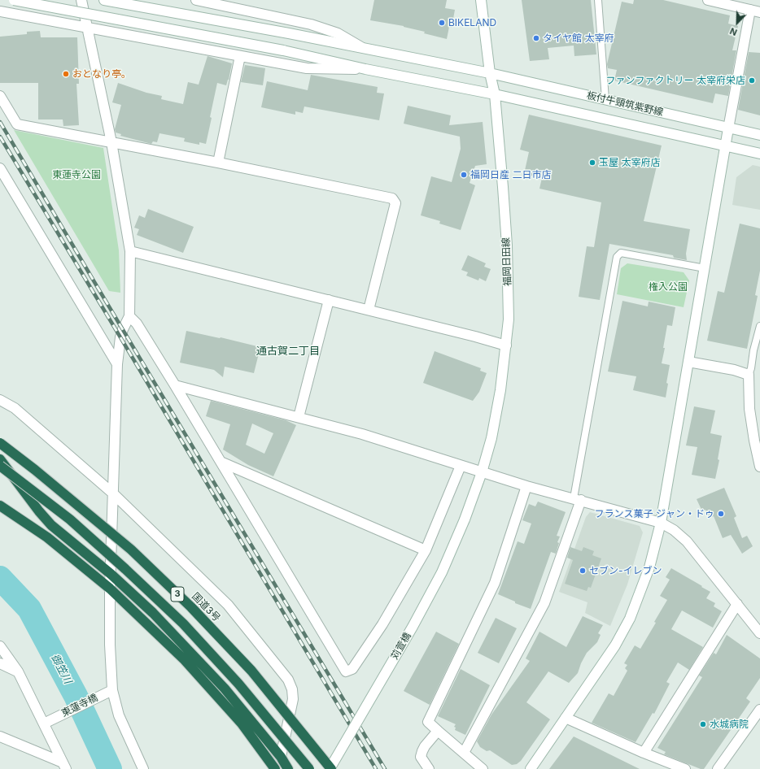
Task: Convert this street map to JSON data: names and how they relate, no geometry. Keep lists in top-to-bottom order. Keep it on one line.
{"streets":{"highway":["3","国道3号"],"street":["板付牛頸筑紫野線","福岡日田線","苅萱橋","東蓮寺橋"]},"crossings":[["板付牛頸筑紫野線","福岡日田線"],["福岡日田線","苅萱橋"],["国道3号","苅萱橋"]],"districts":["通古賀二丁目"],"water":["御笠川"],"parks":["東蓮寺公園","権入公園"],"places":["BIKELAND","タイヤ館 太宰府","おとなり亭。","ファンファクトリー 太宰府栄店","玉屋 太宰府店","福岡日産 二日市店","フランス菓子 ジャン・ドゥ","セブン-イレブン","水城病院"],"north":"bottom left"}
